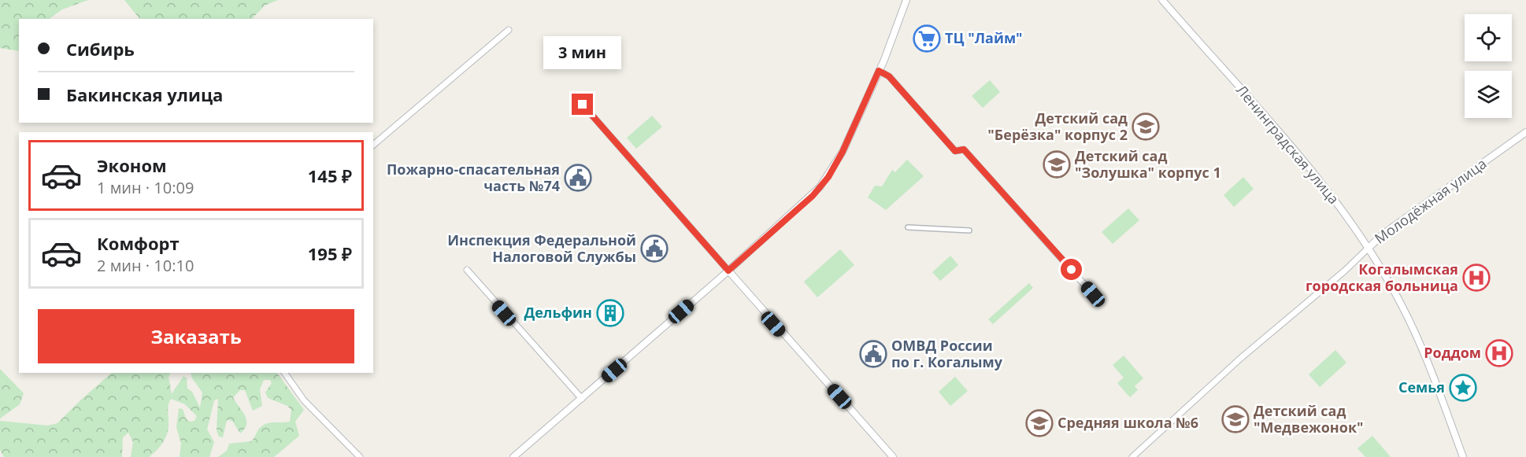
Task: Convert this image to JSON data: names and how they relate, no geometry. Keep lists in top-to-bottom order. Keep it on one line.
{"streets":{"street":["Ленинградская улица","Молодёжная улица"]},"crossings":[["Ленинградская улица","Молодёжная улица"]],"places":{"supermarket":["ТЦ \"Лайм\""],"school or university":["Детский сад \"Берёзка\" корпус 2","Детский сад \"Золушка\" корпус 1","Детский сад \"Медвежонок\"","Средняя школа №6"],"public building":["Пожарно-спасательная часть №74","Инспекция Федеральной Налоговой Службы","ОМВД России по г. Когалыму"],"hospital":["Когалымская городская больница","Роддом"],"building":["Дельфин"],"place":["Семья"]},"page":{"banner":["Сибирь","Бакинская улица"],"bubble":"3 мин","list":[{"name":"Эконом","note":"1 мин · 10:09","value":"145 ₽"},{"name":"Комфорт","note":"2 мин · 10:10","value":"195 ₽"}],"buttons":"Заказать"}}
